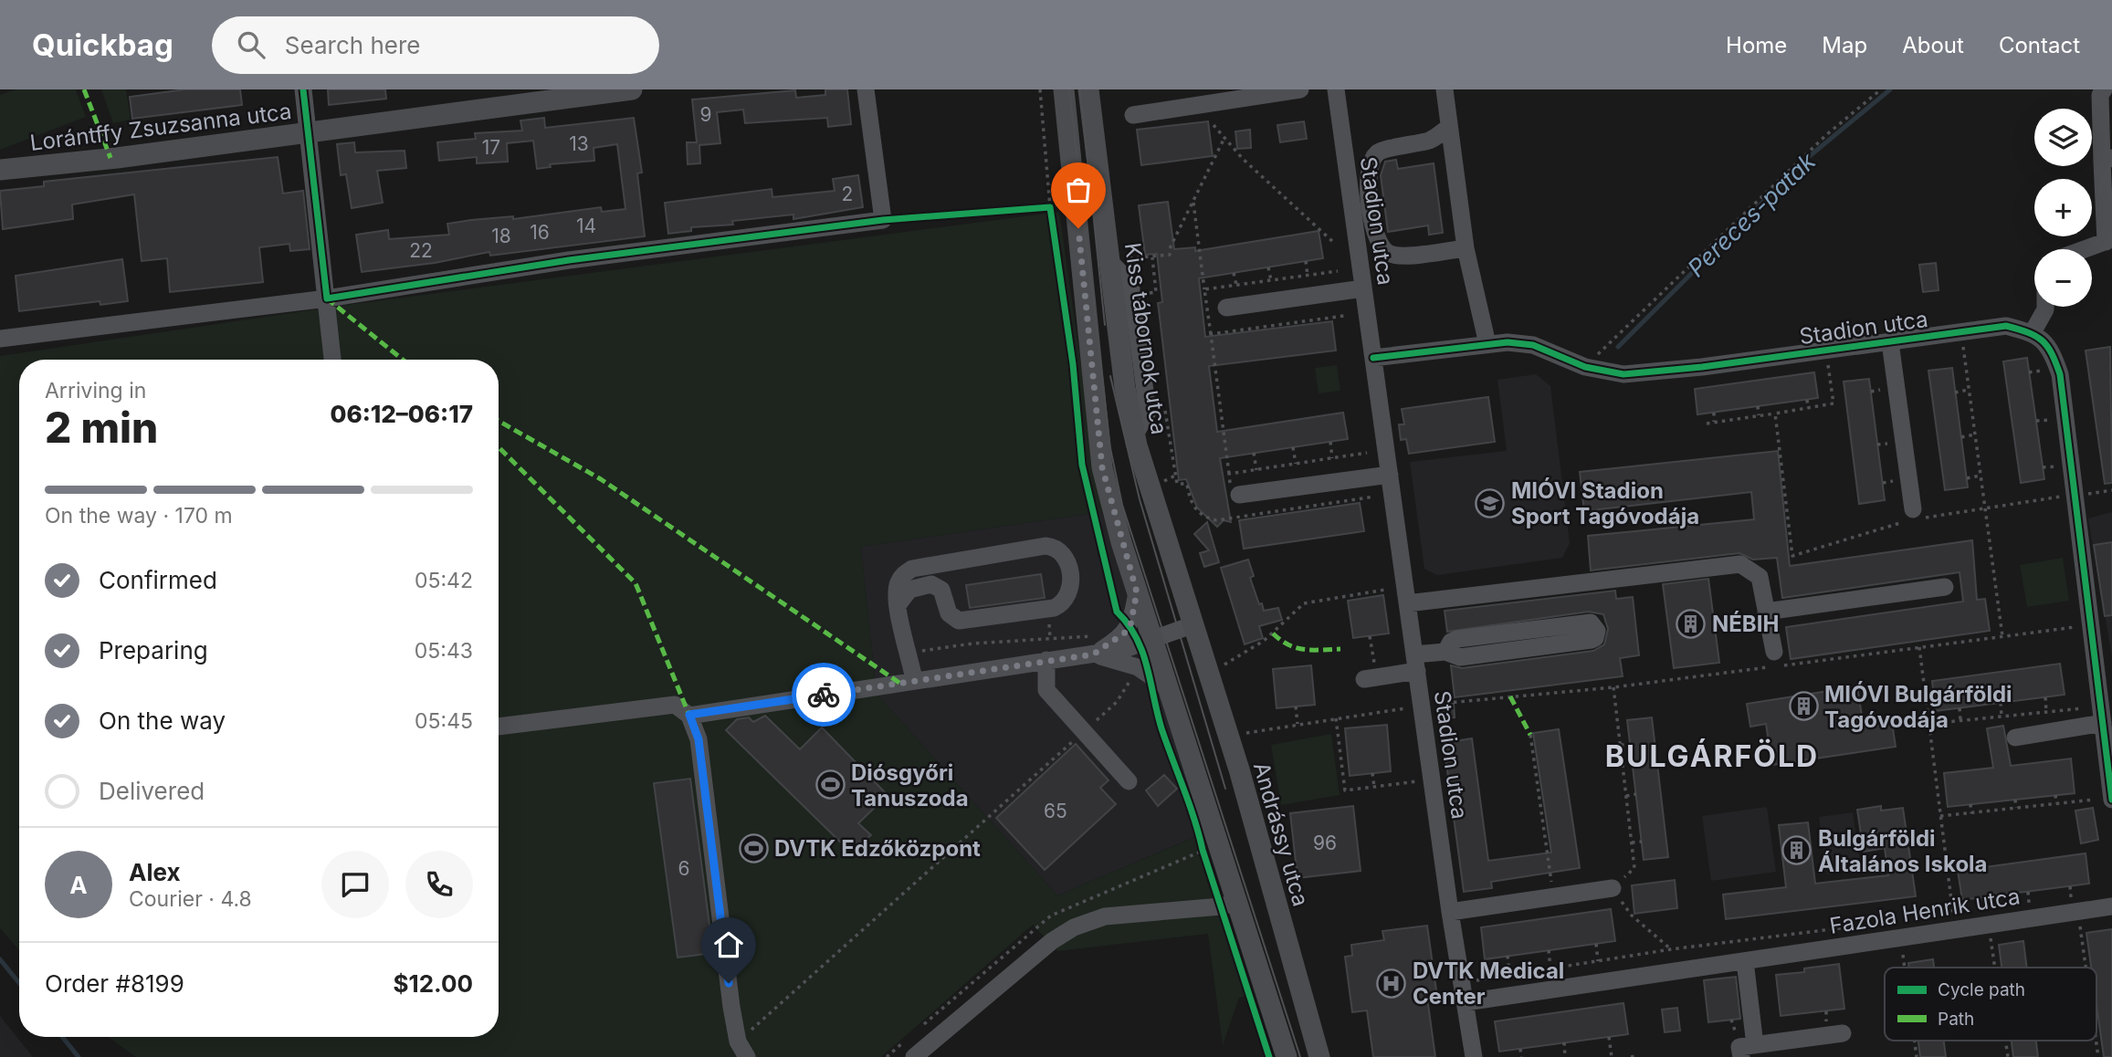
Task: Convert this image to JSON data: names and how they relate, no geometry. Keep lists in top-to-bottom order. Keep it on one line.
{"streets":{"main road":["Lorántffy Zsuzsanna utca","Kiss tábornok utca","Andrássy utca"],"street":["Stadion utca","Fazola Henrik utca"]},"crossings":[["Stadion utca","Fazola Henrik utca"],["Kiss tábornok utca","Andrássy utca"]],"districts":["BULGÁRFÖLD"],"water":["Pereces-patak"],"places":{"school or university":["MIÓVI Stadion Sport Tagóvodája"],"building":["NÉBIH","MIÓVI Bulgárföldi Tagóvodája","Bulgárföldi Általános Iskola"],"sports":["Diósgyőri Tanuszoda","DVTK Edzőközpont"],"hospital":["DVTK Medical Center"]},"house_numbers":["9","13","17","2","14","16","18","22","65","96","6"],"legend":["Cycle path","Path"],"page":{"header":"Quickbag","search":"Search here","nav":["Home","Map","About","Contact"],"map_buttons":["+","−"],"heading":["2 min","Arriving in","06:12–06:17"],"panel":["Alex","Courier · 4.8","Order #8199","$12.00"],"bar":"On the way · 170 m","list":[["Confirmed","05:42"],["Preparing","05:43"],["On the way","05:45"],"Delivered"],"round":"A"}}
